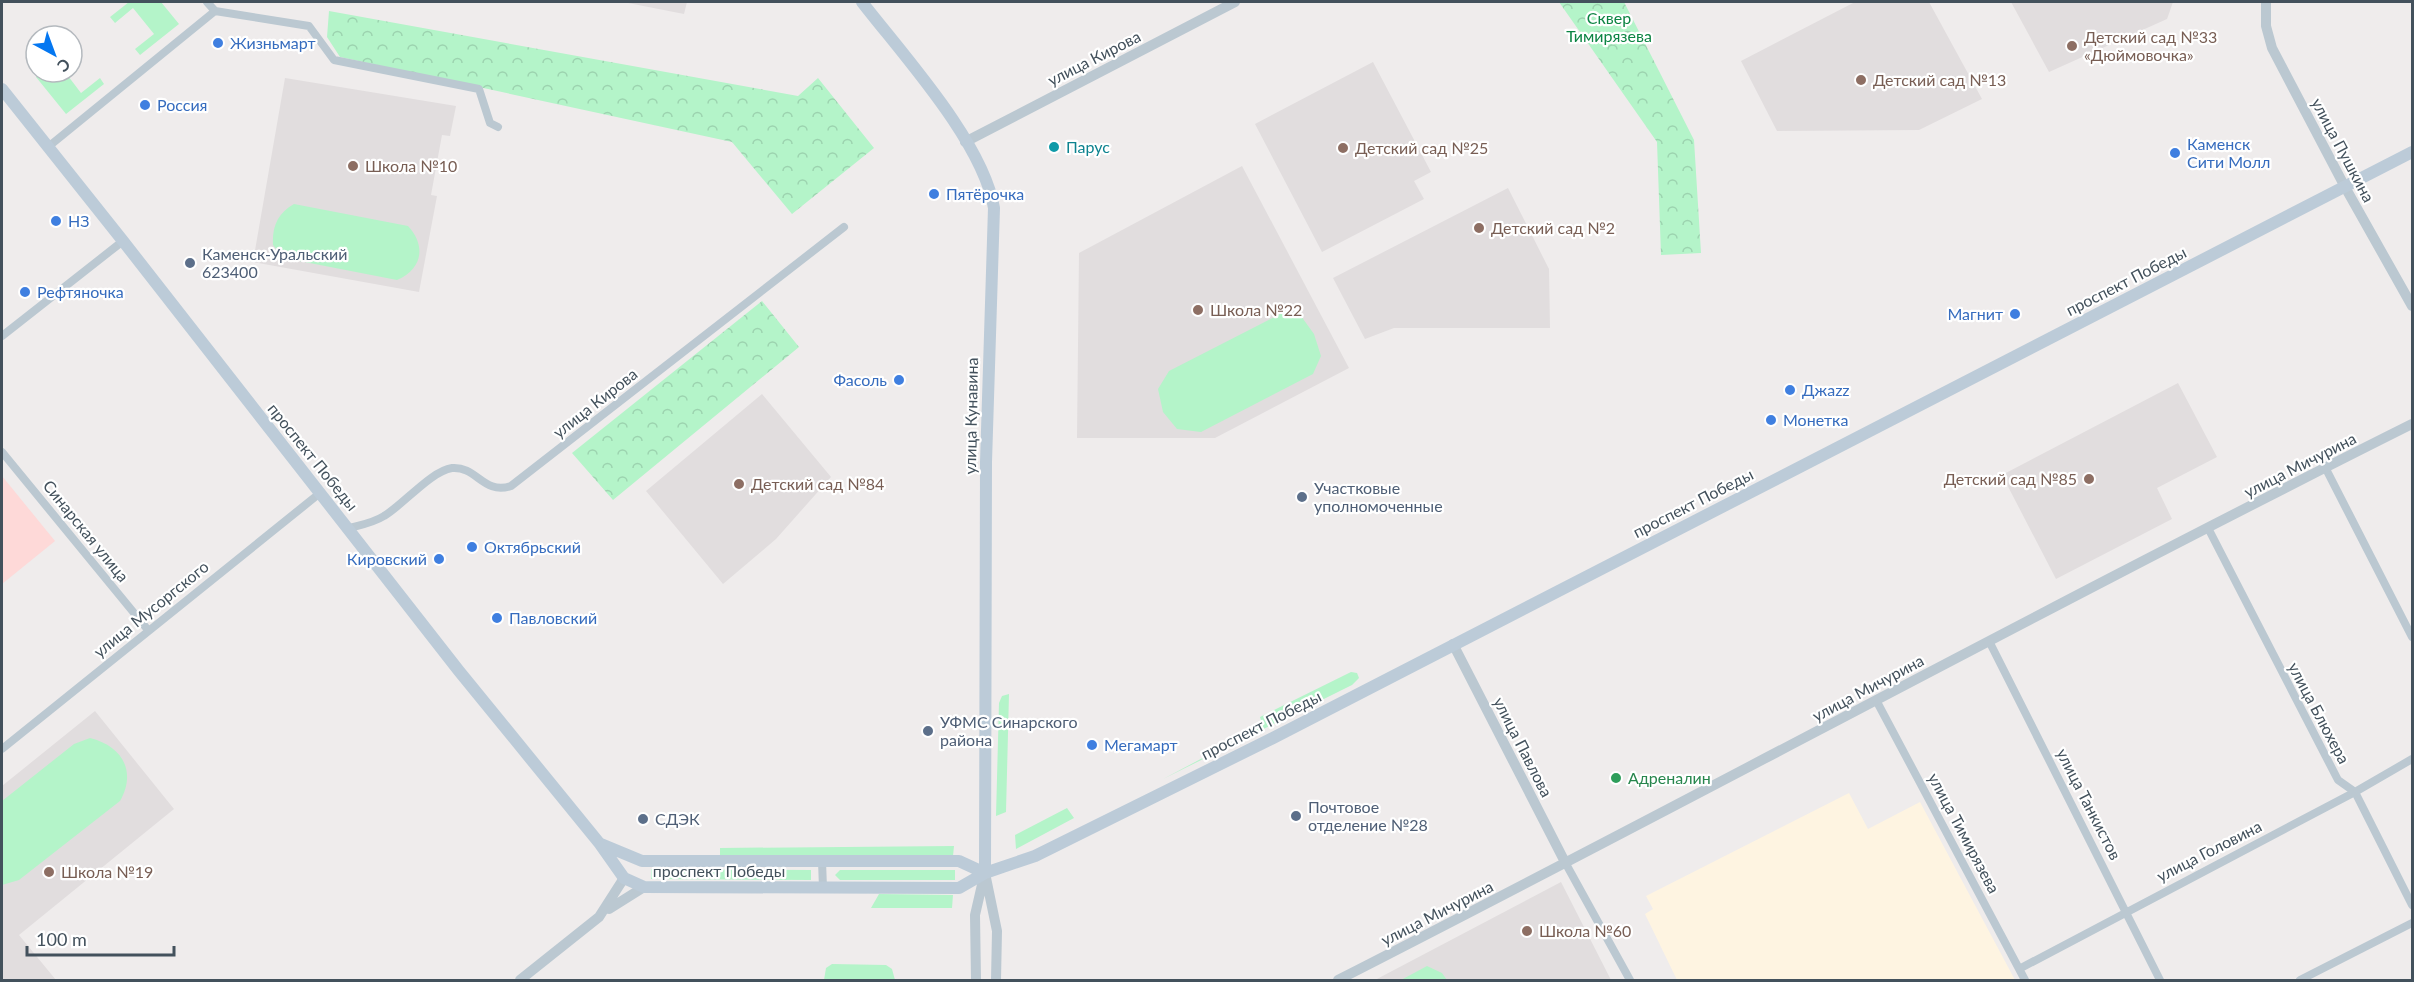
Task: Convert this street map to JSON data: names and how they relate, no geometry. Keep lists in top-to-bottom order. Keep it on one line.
{"streets":{"main road":["проспект Победы","улица Кунавина"],"street":["улица Кирова","улица Пушкина","улица Мичурина","Синарская улица","улица Мусоргского","улица Блюхера","улица Павлова","улица Танкистов","улица Тимирязева","улица Головина"]},"crossings":[["улица Кирова","проспект Победы"],["улица Кирова","улица Кунавина"],["улица Пушкина","проспект Победы"],["проспект Победы","улица Кунавина"],["проспект Победы","улица Мусоргского"],["проспект Победы","улица Павлова"],["улица Мичурина","улица Блюхера"],["улица Мичурина","улица Павлова"],["улица Мичурина","улица Танкистов"],["улица Мичурина","улица Тимирязева"],["Синарская улица","улица Мусоргского"],["улица Блюхера","улица Головина"],["улица Танкистов","улица Головина"],["улица Тимирязева","улица Головина"]],"parks":["Сквер Тимирязева"],"places":["Жизньмарт","Детский сад №33 «Дюймовочка»","Детский сад №13","Россия","Парус","Детский сад №25","Каменск Сити Молл","Школа №10","Пятёрочка","НЗ","Детский сад №2","Каменск-Уральский 623400","Рефтяночка","Школа №22","Магнит","Фасоль","Джаzz","Монетка","Детский сад №85","Детский сад №84","Участковые уполномоченные","Октябрьский","Кировский","Павловский","УФМС Синарского района","Мегамарт","Адреналин","Почтовое отделение №28","СДЭК","Школа №19","Школа №60"],"scale_bar":"100 m","north":"bottom right"}
